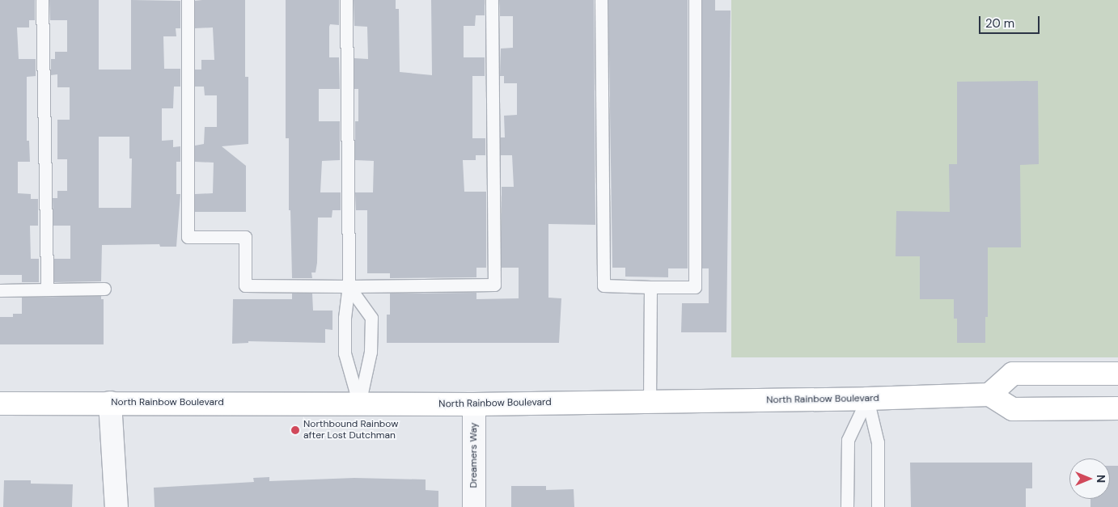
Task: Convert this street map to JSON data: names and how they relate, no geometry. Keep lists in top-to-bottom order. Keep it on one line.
{"streets":{"main road":["North Rainbow Boulevard"],"street":["Dreamers Way"]},"crossings":[["North Rainbow Boulevard","Dreamers Way"]],"places":["Northbound Rainbow after Lost Dutchman"],"scale_bar":"20 m","north":"right"}
